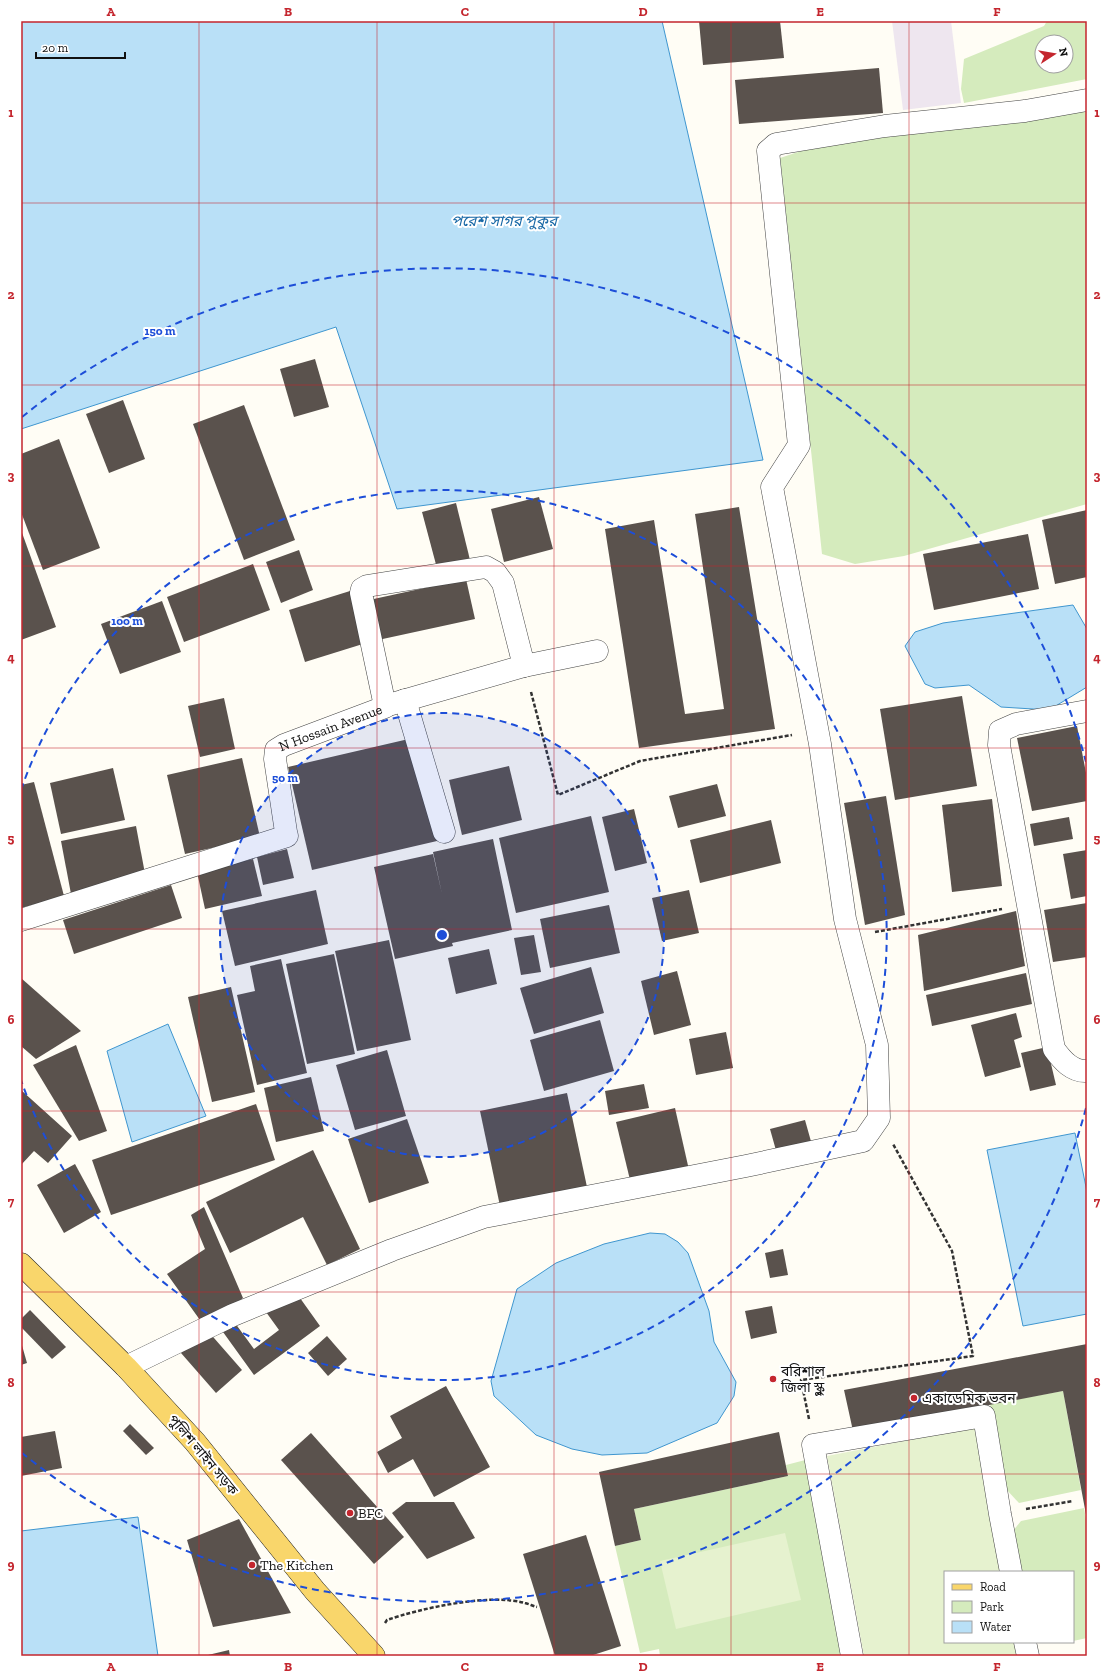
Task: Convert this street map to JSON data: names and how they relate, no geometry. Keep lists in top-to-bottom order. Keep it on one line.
{"streets":{"main road":["পুলিশ লাইন সড়ক"],"street":["N Hossain Avenue"]},"water":["পরেশ সাগর পুকুর"],"places":["বরিশাল জিলা স্কুল","একাডেমিক ভবন","BFC","The Kitchen"],"legend":["Road","Park","Water"],"scale_bar":"20 m","north":"right","grid":{"columns":["A","B","C","D","E","F"],"rows":["1","2","3","4","5","6","7","8","9"]},"rings":["150 m","100 m","50 m"]}
